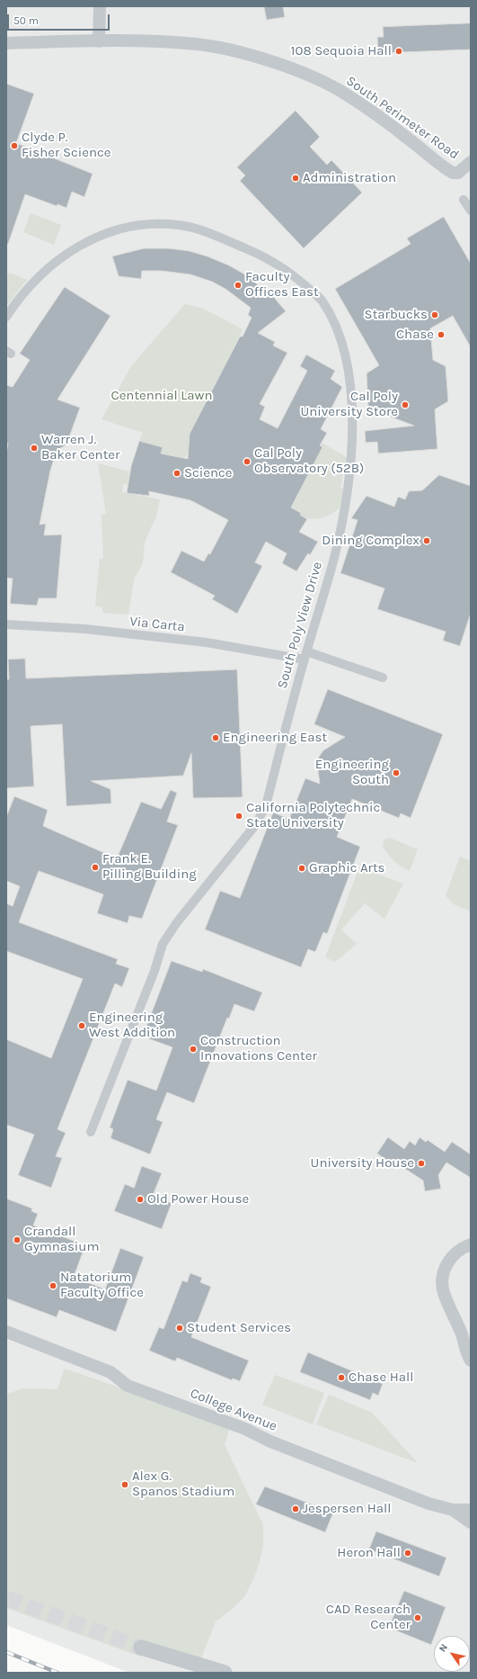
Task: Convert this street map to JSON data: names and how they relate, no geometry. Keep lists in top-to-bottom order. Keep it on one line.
{"streets":{"street":["South Perimeter Road","Via Carta","South Poly View Drive","College Avenue"]},"crossings":[["Via Carta","South Poly View Drive"]],"parks":["Centennial Lawn"],"places":["108 Sequoia Hall","Clyde P. Fisher Science","Administration","Faculty Offices East","Starbucks","Chase","Cal Poly University Store","Warren J. Baker Center","Cal Poly Observatory (52B)","Science","Dining Complex","Engineering East","Engineering South","California Polytechnic State University","Frank E. Pilling Building","Graphic Arts","Engineering West Addition","Construction Innovations Center","University House","Old Power House","Crandall Gymnasium","Natatorium Faculty Office","Student Services","Chase Hall","Alex G. Spanos Stadium","Jespersen Hall","Heron Hall","CAD Research Center"],"scale_bar":"50 m","north":"top left"}
